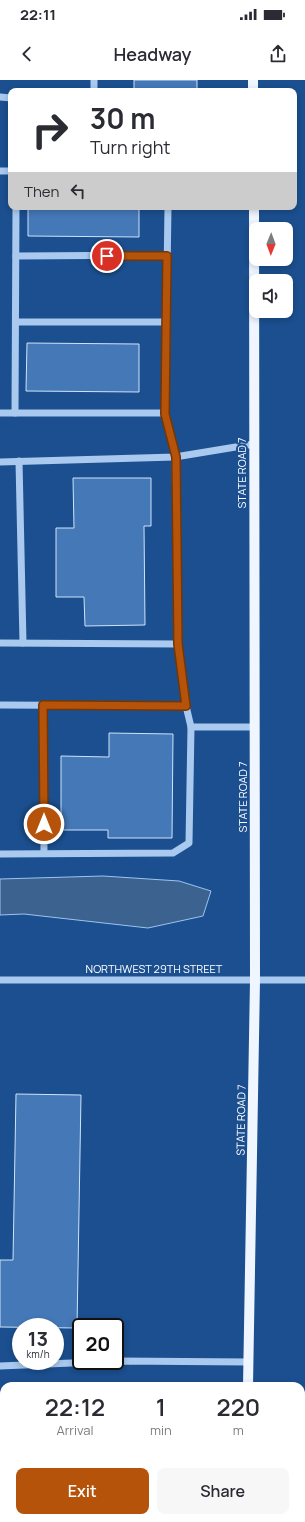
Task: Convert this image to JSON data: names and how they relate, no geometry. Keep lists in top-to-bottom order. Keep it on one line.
{"streets":{"main road":["STATE ROAD 7"],"street":["NORTHWEST 29TH STREET"]},"crossings":[["STATE ROAD 7","NORTHWEST 29TH STREET"]],"north":"bottom","page":{"status":"22:11","header":"Headway","turn":["30 m","Turn right"],"then":"Then","speed":"13 km/h","limit":"20","eta":["22:12","Arrival","1","min","220","m"],"buttons":["Exit","Share"]}}
